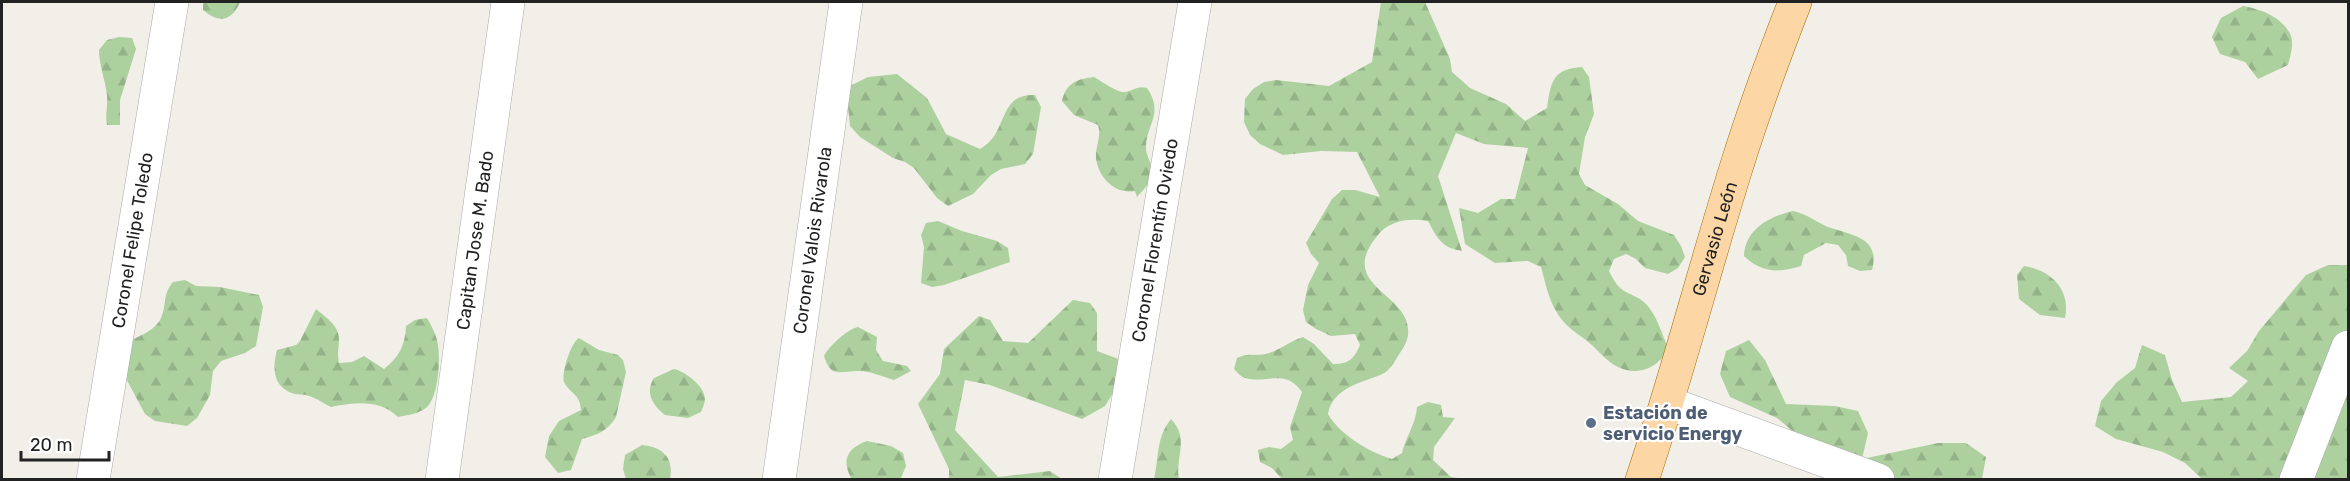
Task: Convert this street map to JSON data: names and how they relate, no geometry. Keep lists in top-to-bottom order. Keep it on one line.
{"streets":{"main road":["Gervasio León"],"street":["Coronel Felipe Toledo","Capitan Jose M. Bado","Coronel Valois Rivarola","Coronel Florentín Oviedo"]},"places":["Estación de servicio Energy"],"scale_bar":"20 m"}
